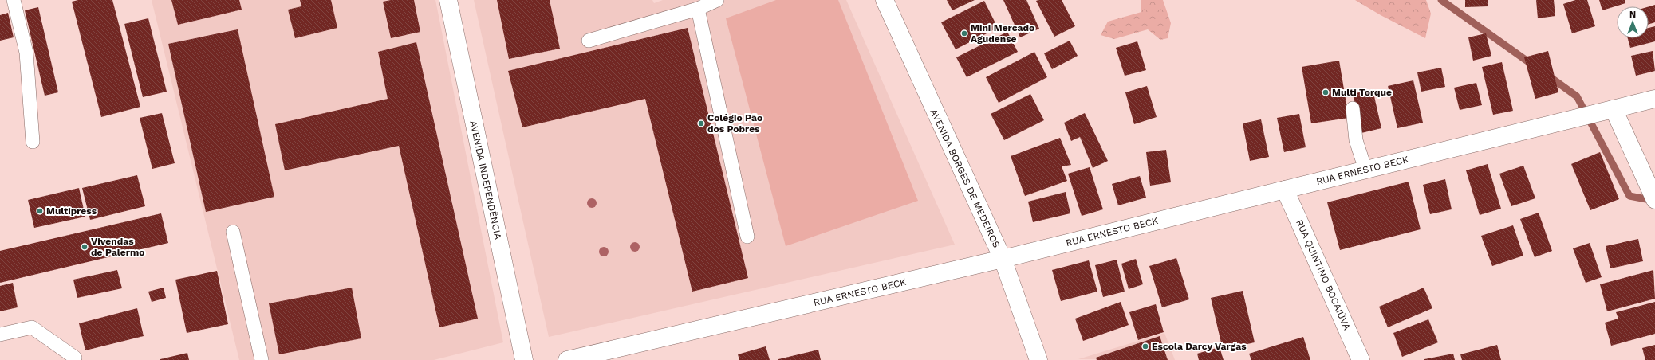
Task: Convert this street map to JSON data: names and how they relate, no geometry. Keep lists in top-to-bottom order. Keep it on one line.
{"streets":{"street":["RUA ERNESTO BECK","AVENIDA BORGES DE MEDEIROS","AVENIDA INDEPENDÊNCIA","RUA QUINTINO BOCAIÚVA"]},"crossings":[["RUA ERNESTO BECK","AVENIDA BORGES DE MEDEIROS"],["RUA ERNESTO BECK","RUA QUINTINO BOCAIÚVA"]],"places":["Mini Mercado Agudense","Multi Torque","Colégio Pão dos Pobres","Multipress","Vivendas de Palermo","Escola Darcy Vargas"],"north":"top"}
